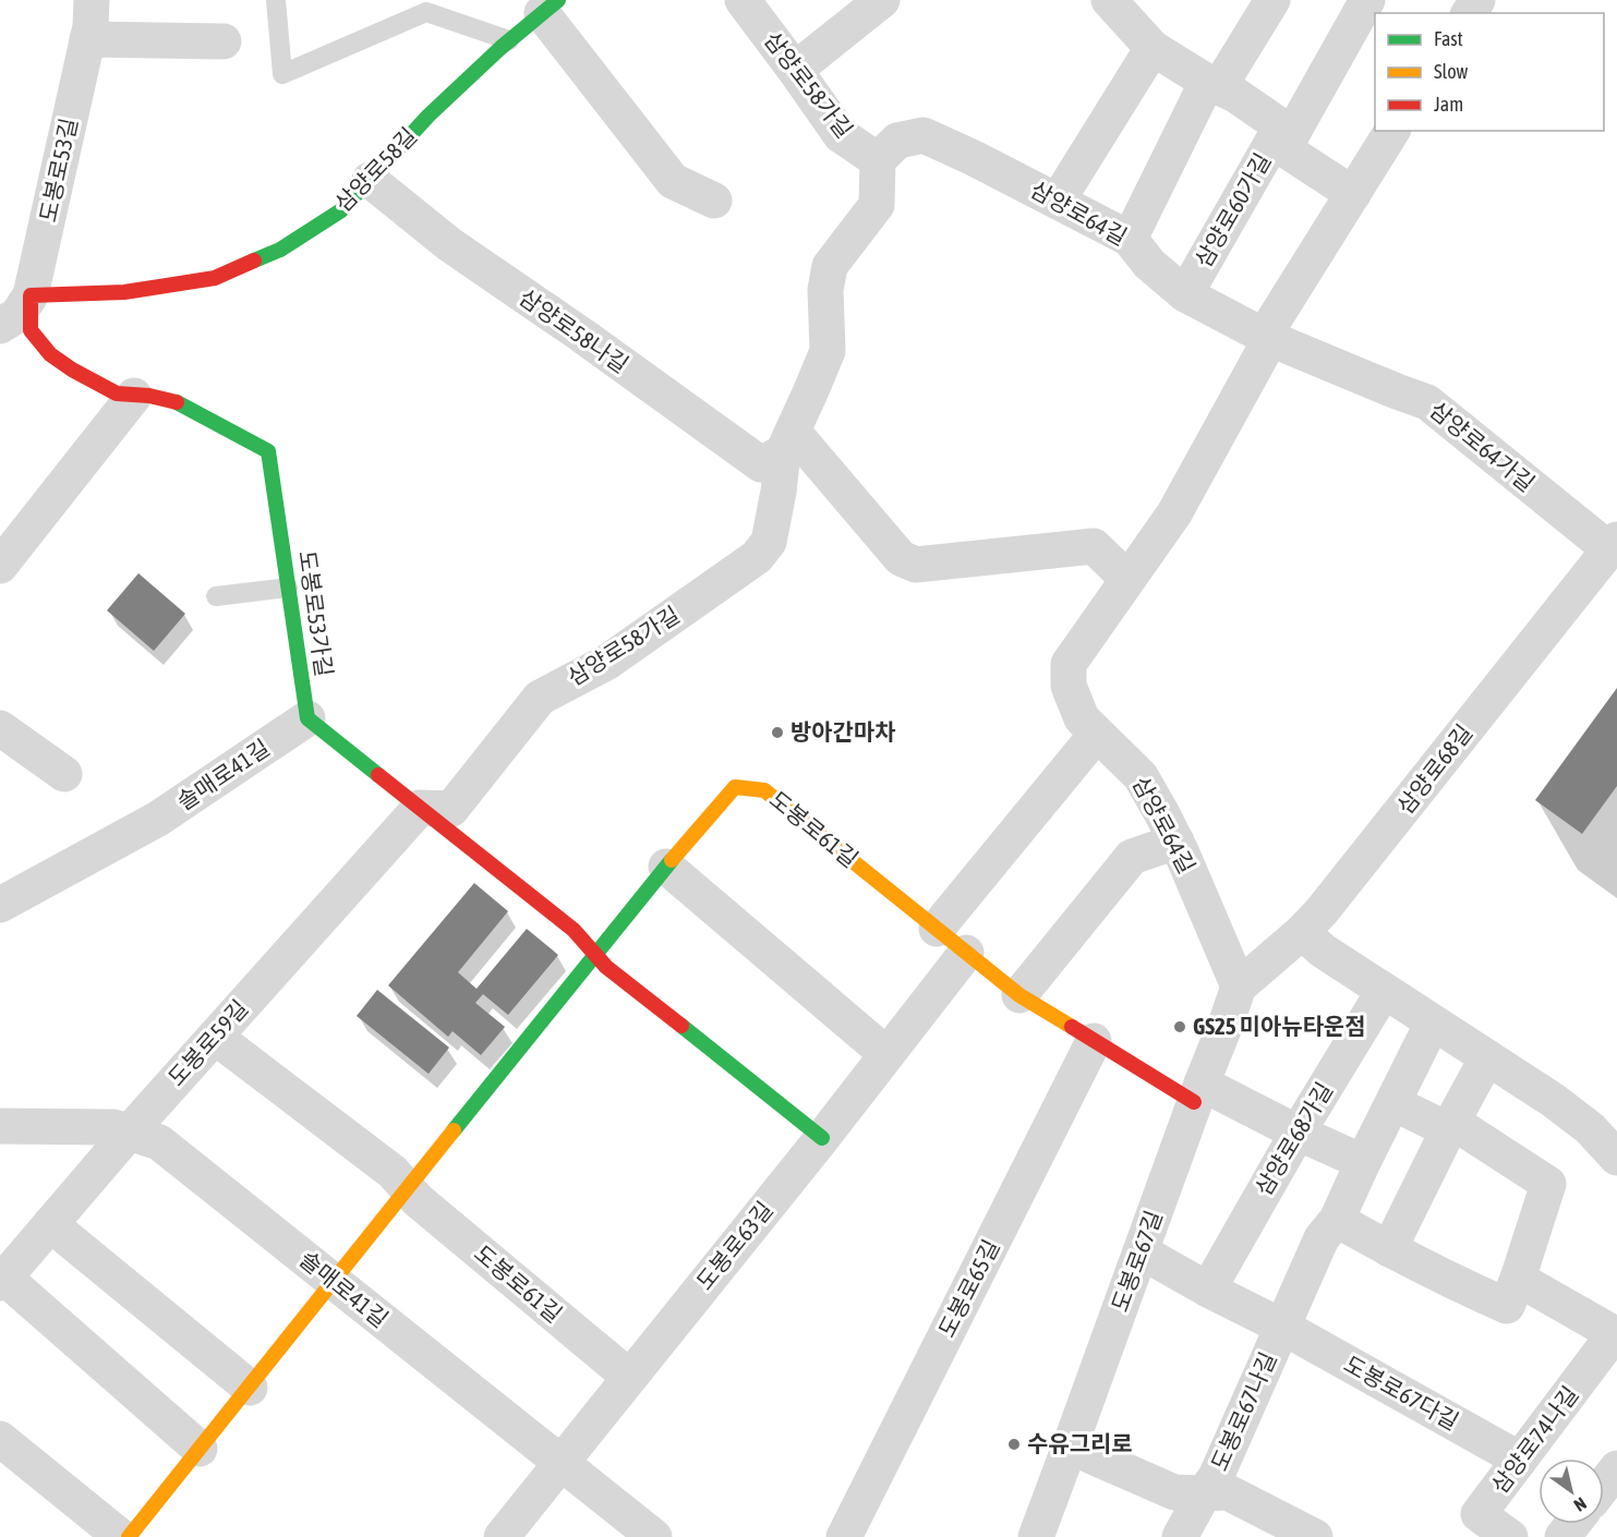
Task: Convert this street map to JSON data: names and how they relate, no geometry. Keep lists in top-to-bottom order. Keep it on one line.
{"streets":{"street":["삼양로58가길","도봉로53길","삼양로58길","삼양로60가길","삼양로64길","삼양로58나길","삼양로64가길","도봉로53가길","삼양로68길","솔매로41길","도봉로61길","도봉로59길","삼양로68가길","도봉로63길","도봉로67길","도봉로65길","도봉로67다길","도봉로67나길","삼양로74나길"]},"crossings":[["삼양로58가길","삼양로64길"],["삼양로58가길","삼양로58나길"],["삼양로58가길","도봉로59길"],["도봉로53길","삼양로58길"],["도봉로53길","도봉로53가길"],["삼양로58길","삼양로58나길"],["삼양로58길","도봉로53가길"],["삼양로60가길","삼양로64길"],["삼양로64길","삼양로64가길"],["삼양로64길","삼양로68길"],["삼양로64길","도봉로67길"],["삼양로64가길","삼양로68길"],["도봉로53가길","솔매로41길"],["삼양로68길","도봉로67길"],["솔매로41길","도봉로61길"],["솔매로41길","도봉로59길"],["솔매로41길","도봉로63길"],["도봉로61길","도봉로59길"],["도봉로61길","도봉로63길"],["도봉로61길","도봉로67길"],["도봉로61길","도봉로65길"],["삼양로68가길","도봉로67다길"],["도봉로67길","도봉로67다길"],["도봉로67길","도봉로67나길"],["도봉로67다길","도봉로67나길"],["도봉로67다길","삼양로74나길"]],"places":["방아간마차","GS25 미아뉴타운점","수유그리로"],"legend":["Fast","Slow","Jam"],"north":"bottom right"}
